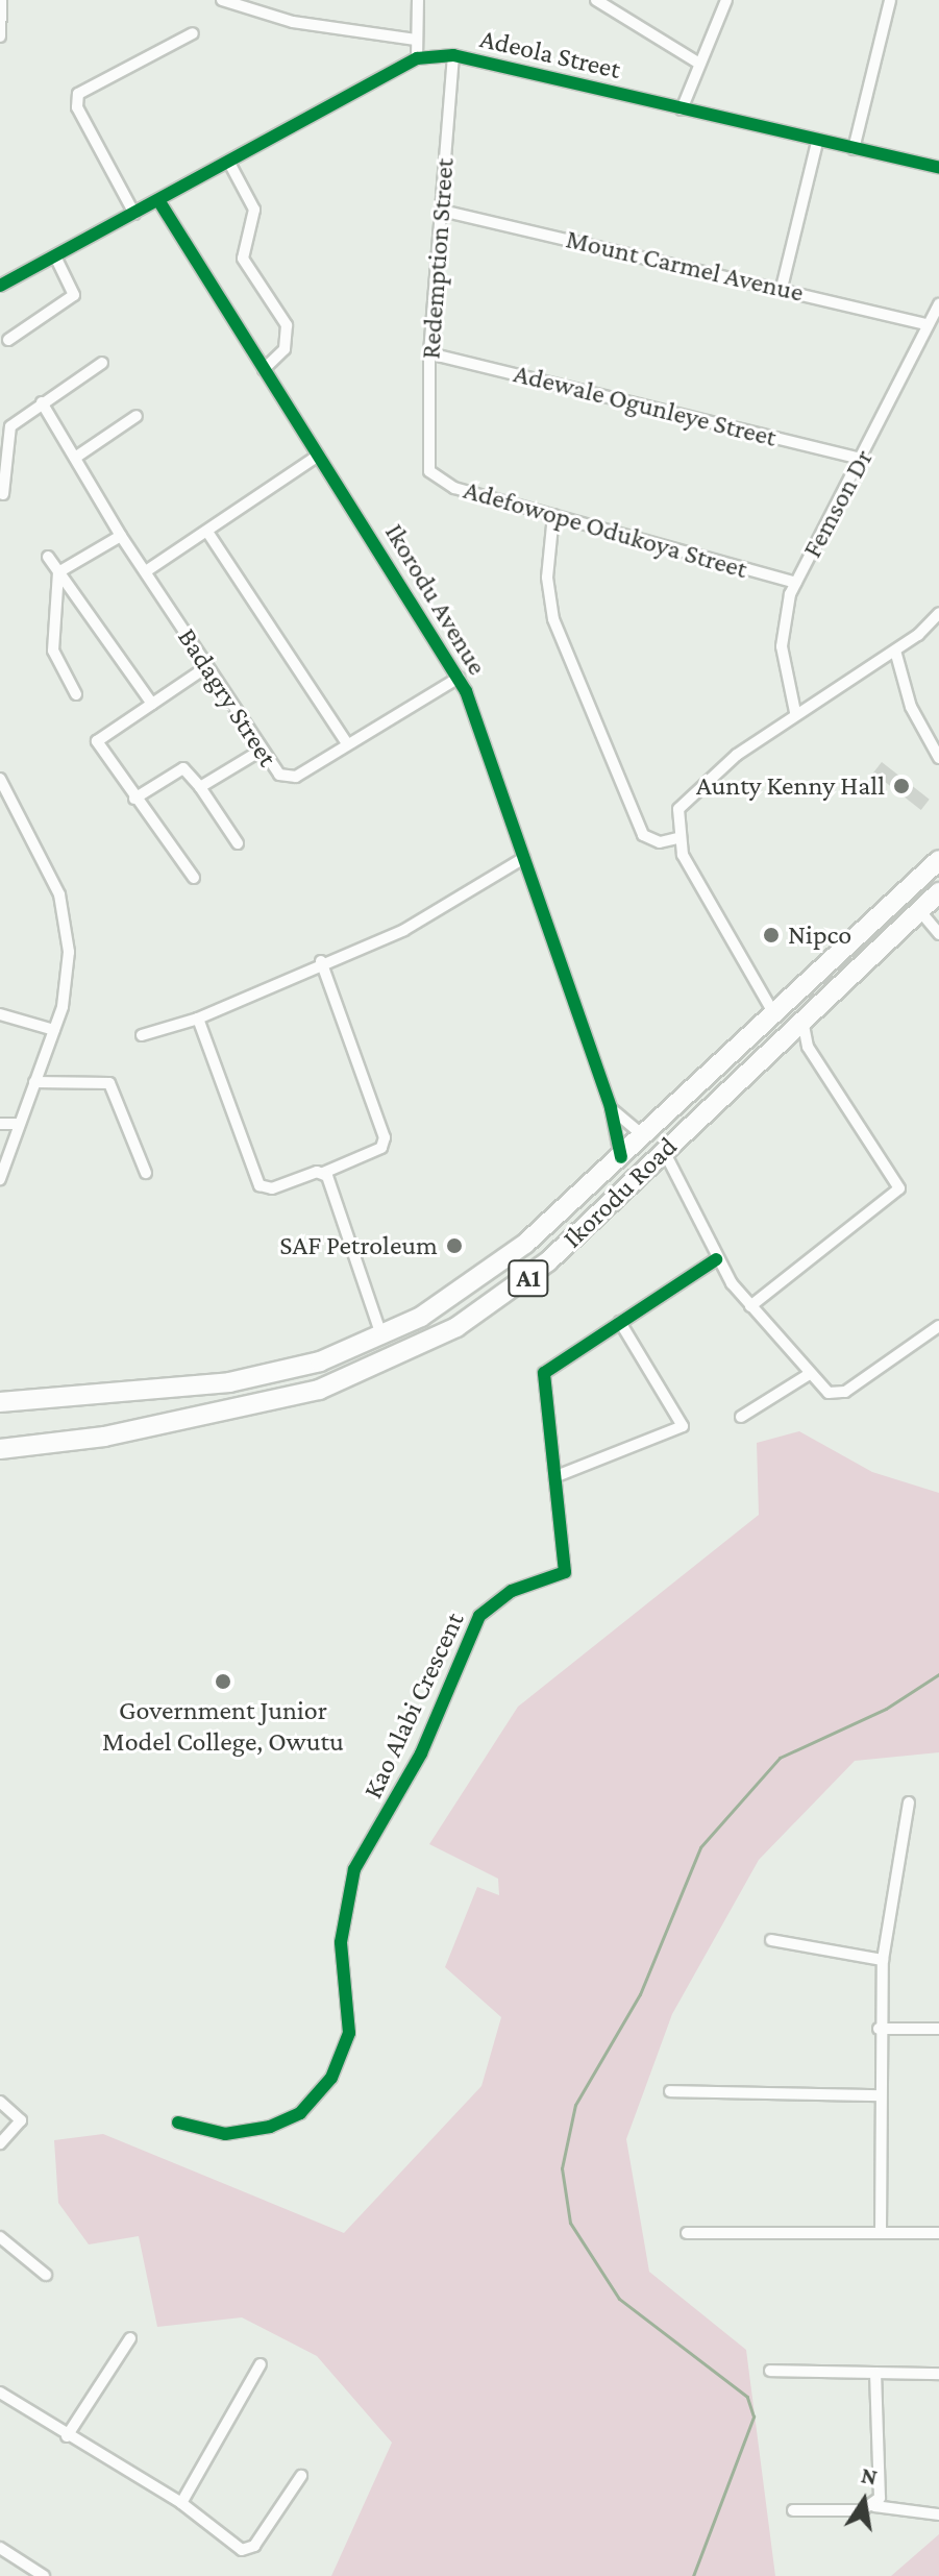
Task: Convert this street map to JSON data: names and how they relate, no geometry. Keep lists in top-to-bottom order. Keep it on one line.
{"streets":{"highway":["Ikorodu Road","A1"],"street":["Adeola Street","Redemption Street","Mount Carmel Avenue","Adewale Ogunleye Street","Femson Dr","Adefowope Odukoya Street","Ikorodu Avenue","Badagry Street","Kao Alabi Crescent"]},"crossings":[["Adeola Street","Redemption Street"],["Adeola Street","Ikorodu Avenue"],["Redemption Street","Mount Carmel Avenue"],["Redemption Street","Adewale Ogunleye Street"],["Redemption Street","Adefowope Odukoya Street"],["Mount Carmel Avenue","Femson Dr"],["Adewale Ogunleye Street","Femson Dr"],["Femson Dr","Adefowope Odukoya Street"],["Ikorodu Avenue","Badagry Street"],["Ikorodu Avenue","Ikorodu Road"]],"places":["Aunty Kenny Hall","Nipco","SAF Petroleum","Government Junior Model College, Owutu"],"north":"top"}
